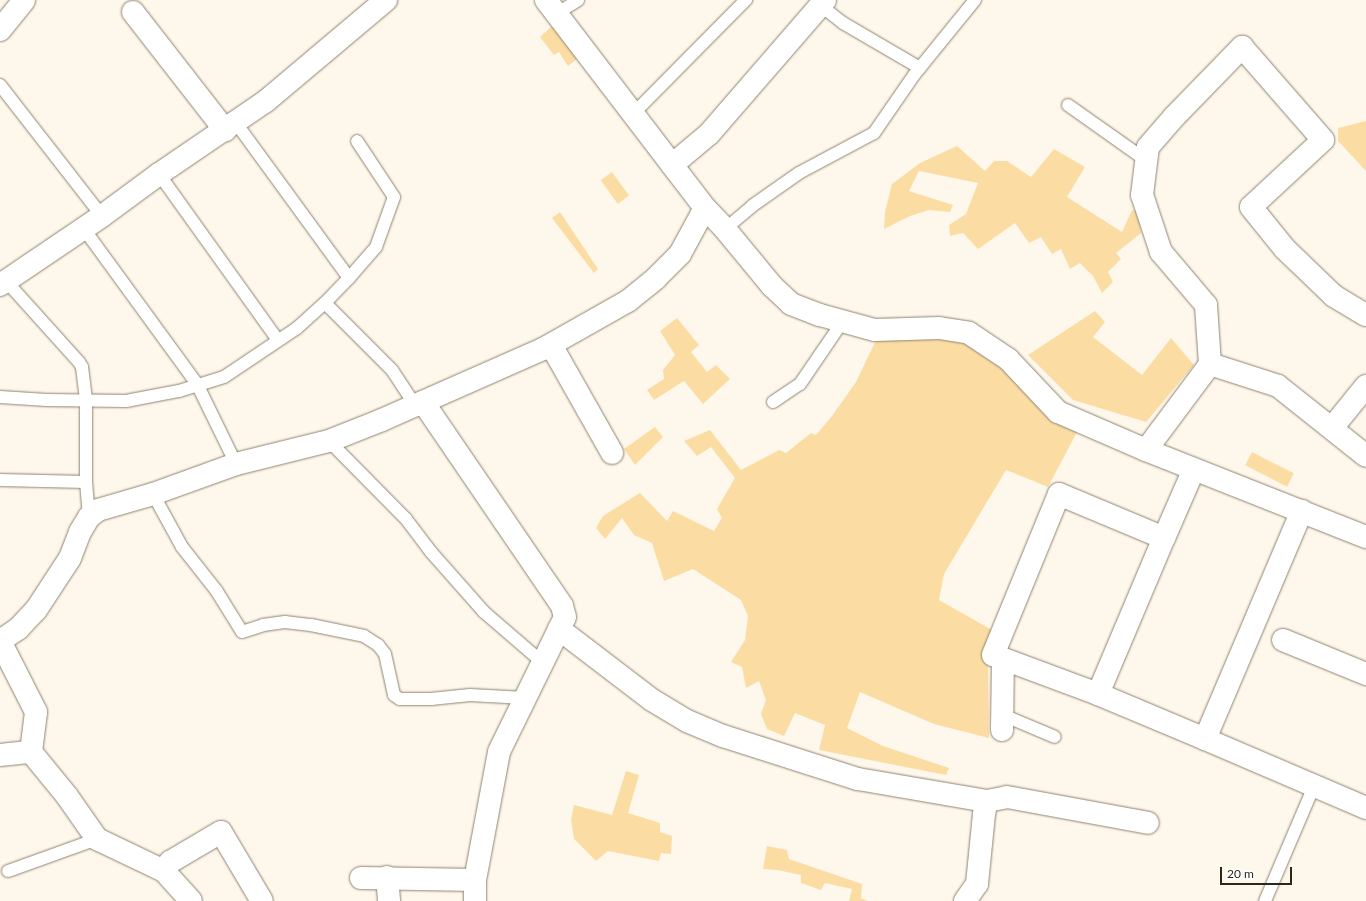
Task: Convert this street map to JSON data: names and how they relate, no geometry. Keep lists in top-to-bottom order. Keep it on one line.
{"scale_bar":"20 m"}
